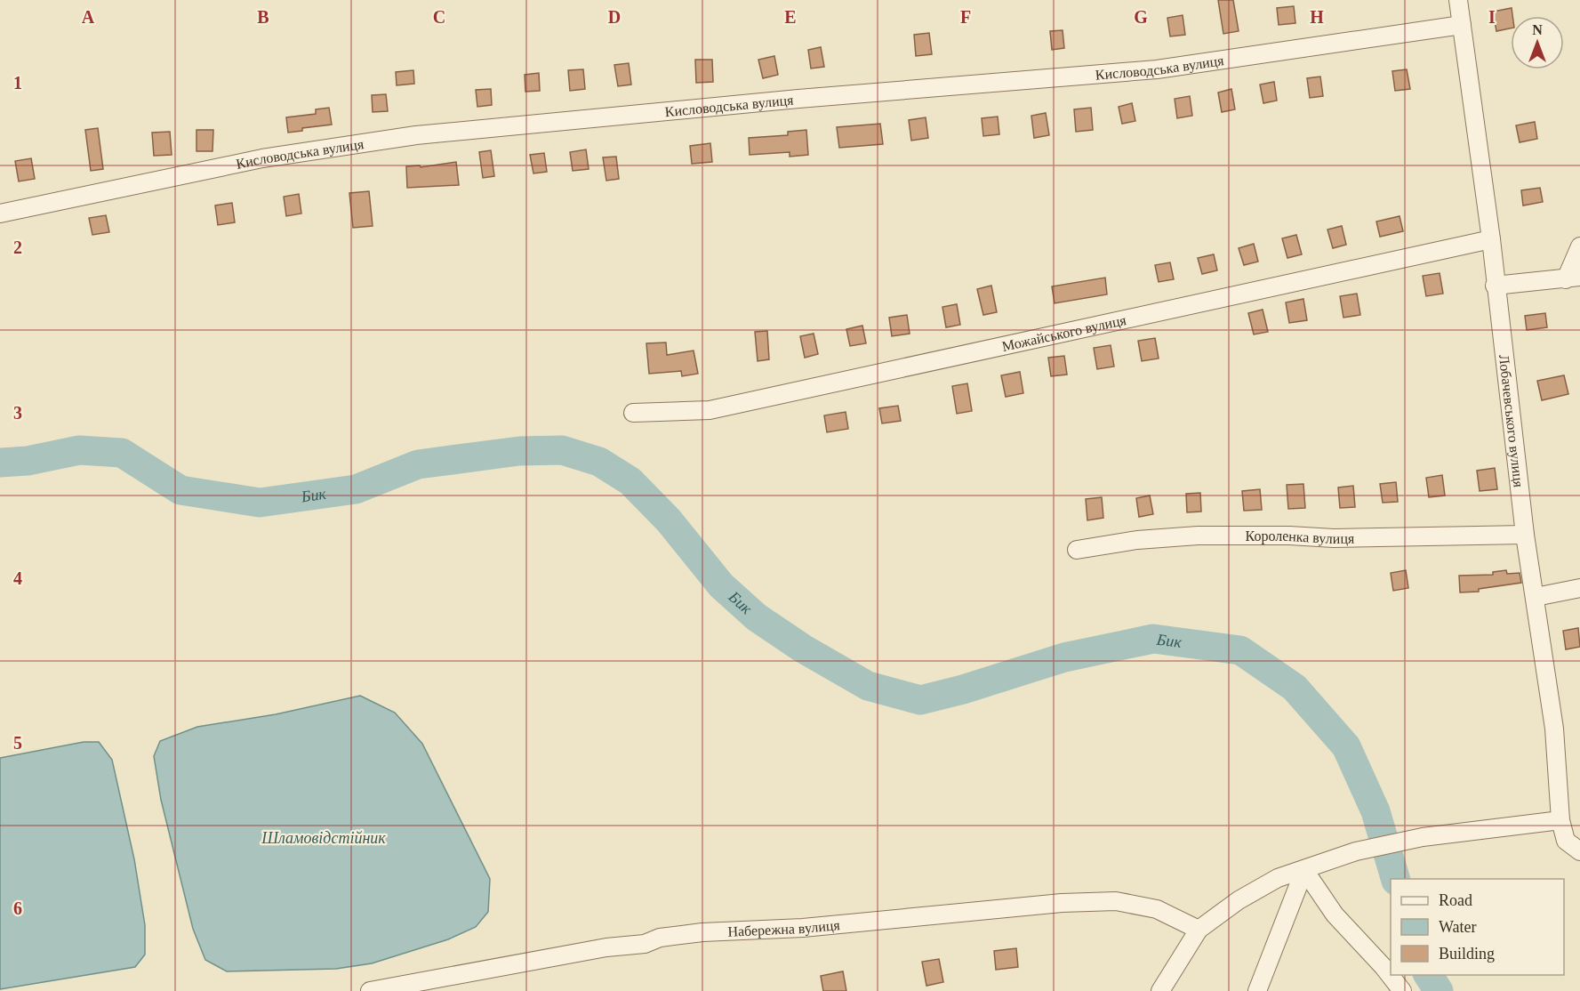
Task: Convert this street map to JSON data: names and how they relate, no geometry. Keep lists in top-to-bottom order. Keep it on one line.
{"streets":{"street":["Кисловодська вулиця","Можайського вулиця","Лобачевського вулиця","Короленка вулиця","Набережна вулиця"]},"crossings":[["Кисловодська вулиця","Лобачевського вулиця"],["Можайського вулиця","Лобачевського вулиця"],["Лобачевського вулиця","Короленка вулиця"]],"water":["Бик","Шламовідстійник"],"legend":["Road","Water","Building"],"north":"top","grid":{"columns":["A","B","C","D","E","F","G","H","I"],"rows":["1","2","3","4","5","6"]}}
